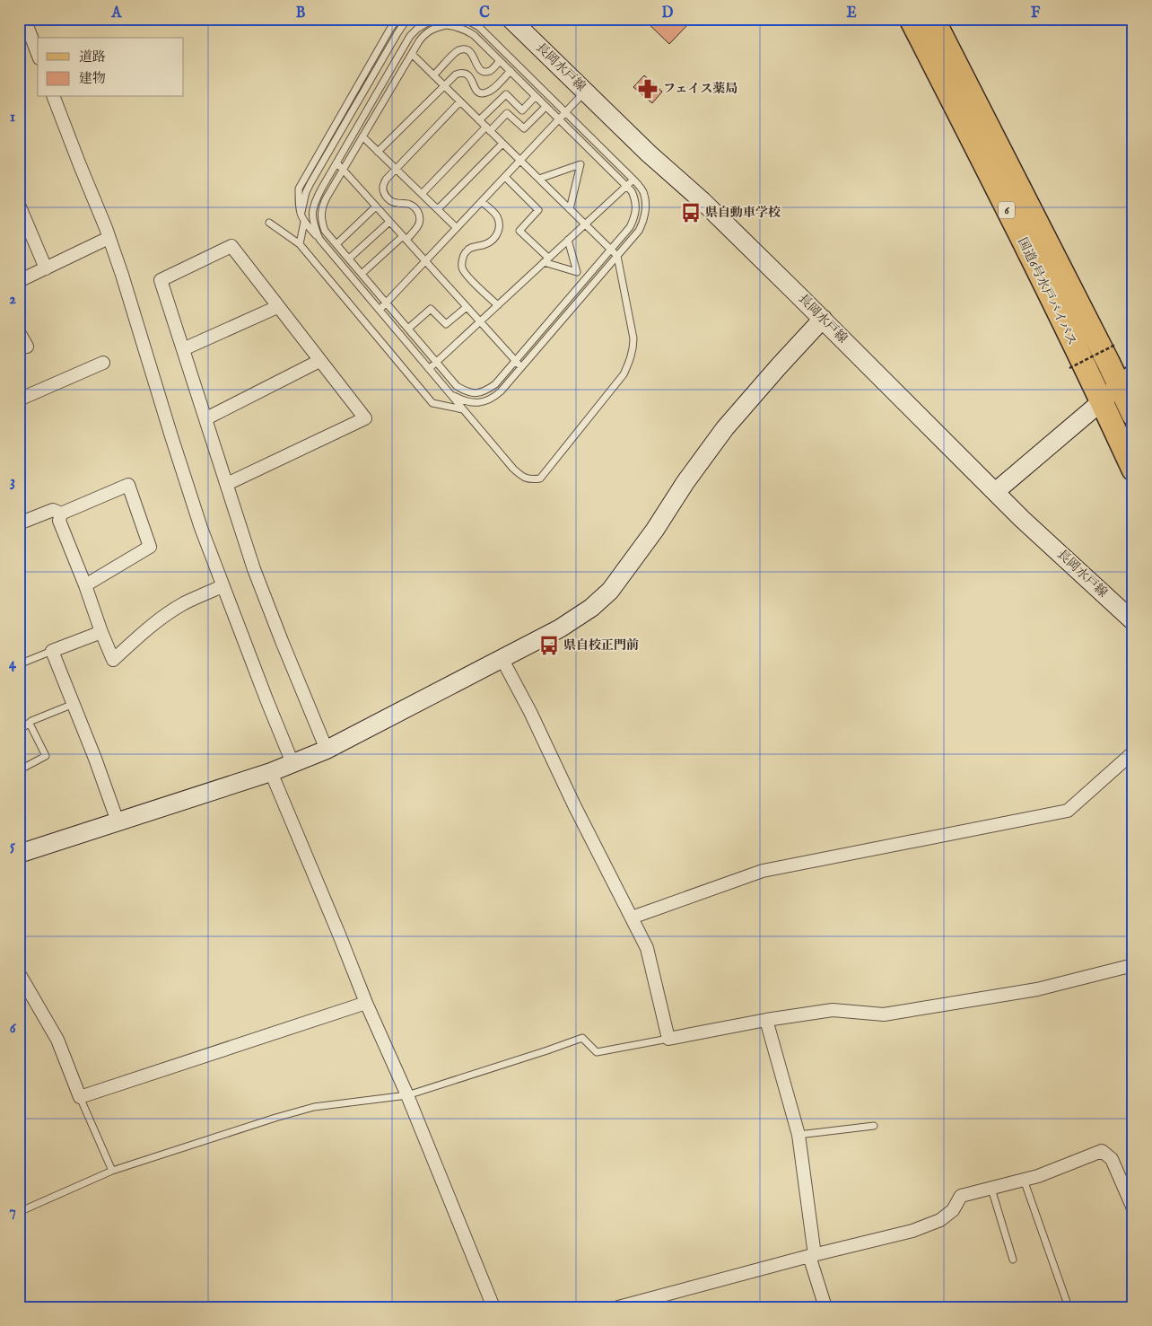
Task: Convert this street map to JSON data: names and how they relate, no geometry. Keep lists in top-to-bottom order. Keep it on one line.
{"streets":{"highway":["6","国道6号水戸バイパス"],"street":["長岡水戸線"]},"places":{"pharmacy":["フェイス薬局"],"bus stop":["県自動車学校","県自校正門前"]},"legend":["道路","建物"],"grid":{"columns":["A","B","C","D","E","F"],"rows":["1","2","3","4","5","6","7"]}}
